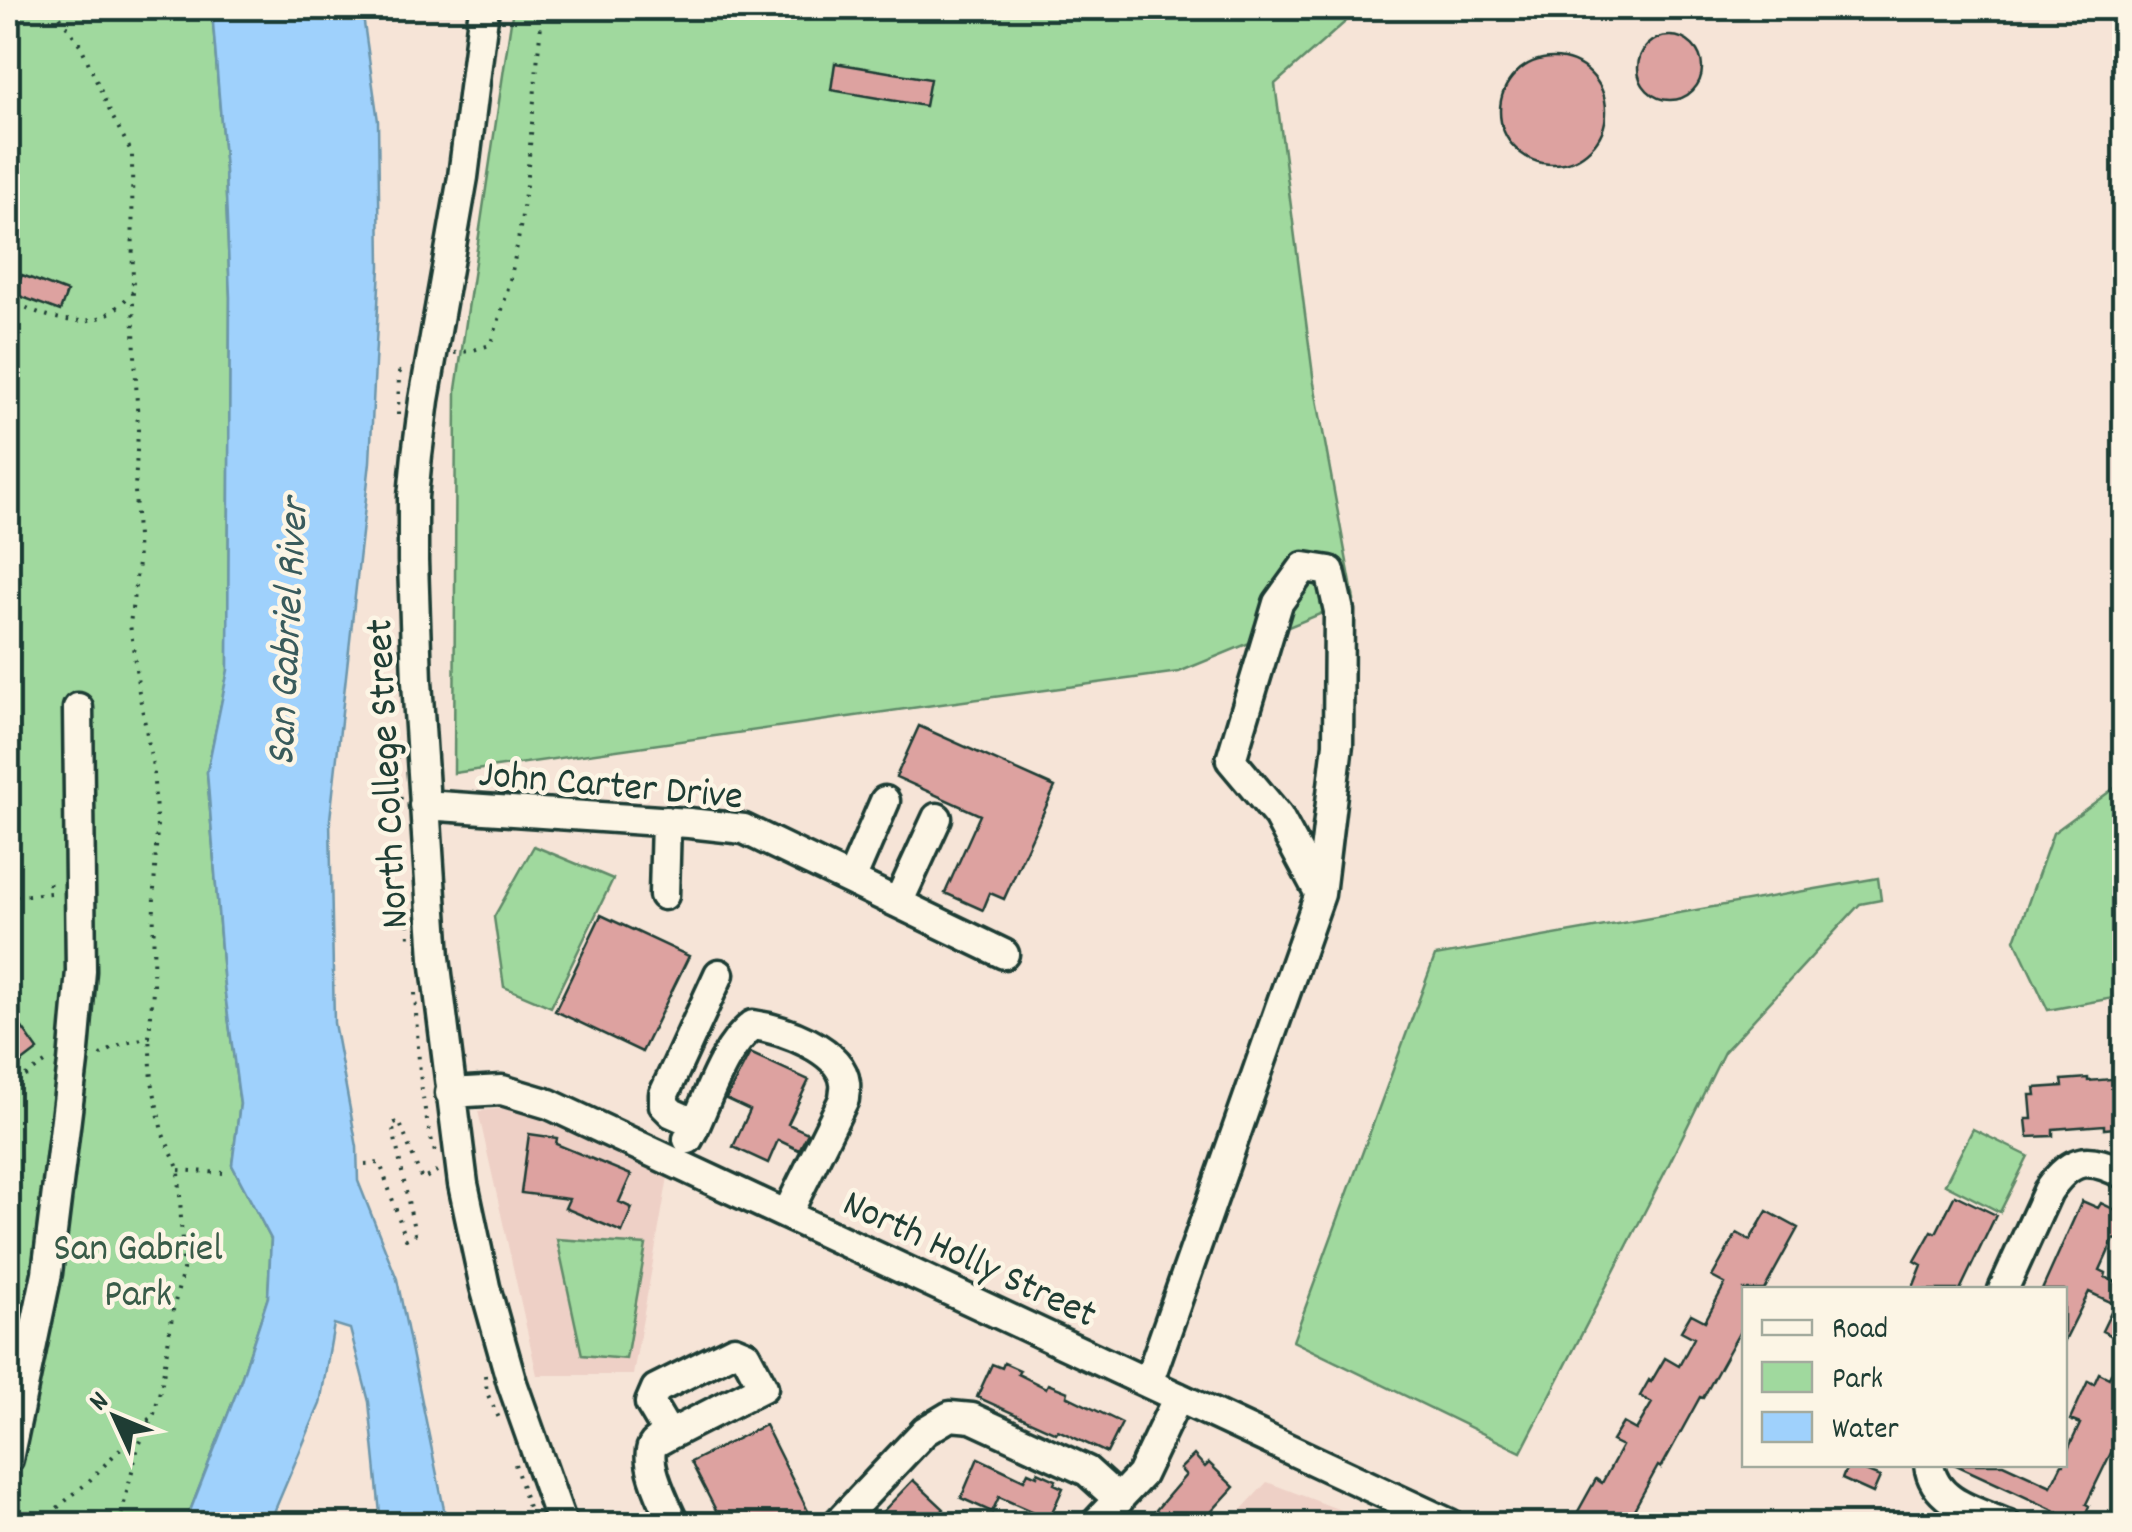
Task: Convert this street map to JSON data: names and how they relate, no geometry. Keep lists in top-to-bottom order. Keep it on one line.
{"streets":{"street":["North College Street","John Carter Drive","North Holly Street"]},"crossings":[["North College Street","John Carter Drive"],["North College Street","North Holly Street"]],"water":["San Gabriel River"],"parks":["San Gabriel Park"],"legend":["Road","Park","Water"],"north":"top left"}
